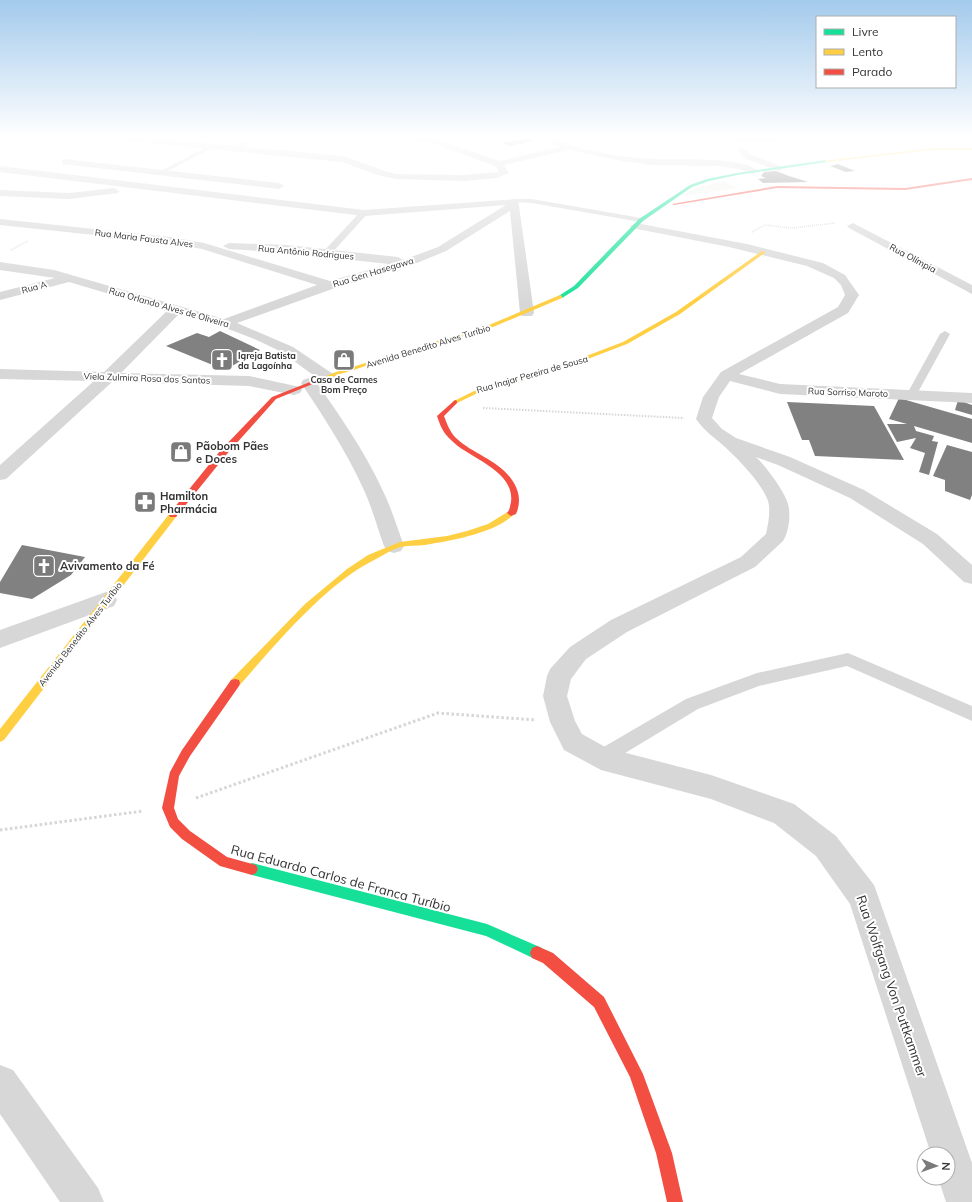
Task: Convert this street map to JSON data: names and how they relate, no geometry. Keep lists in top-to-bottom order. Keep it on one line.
{"streets":{"street":["Rua Maria Fausta Alves","Rua Antônio Rodrigues","Rua Olímpia","Rua Gen Hasegawa","Rua A","Rua Orlando Alves de Oliveira","Avenida Benedito Alves Turíbio","Rua Inajar Pereira de Sousa","Viela Zulmira Rosa dos Santos","Rua Sorriso Maroto","Rua Eduardo Carlos de Franca Turíbio","Rua Wolfgang Von Puttkammer"]},"crossings":[["Rua Maria Fausta Alves","Rua Antônio Rodrigues"],["Rua Maria Fausta Alves","Rua Gen Hasegawa"],["Rua Antônio Rodrigues","Rua Gen Hasegawa"],["Rua Gen Hasegawa","Rua Orlando Alves de Oliveira"],["Rua A","Rua Orlando Alves de Oliveira"],["Rua Orlando Alves de Oliveira","Avenida Benedito Alves Turíbio"],["Avenida Benedito Alves Turíbio","Viela Zulmira Rosa dos Santos"]],"places":{"church":["Igreja Batista da Lagoínha","Avivamento da Fé"],"shop":["Casa de Carnes Bom Preço","Pãobom Pães e Doces"],"pharmacy":["Hamilton Pharmácia"]},"legend":["Livre","Lento","Parado"],"north":"right"}
